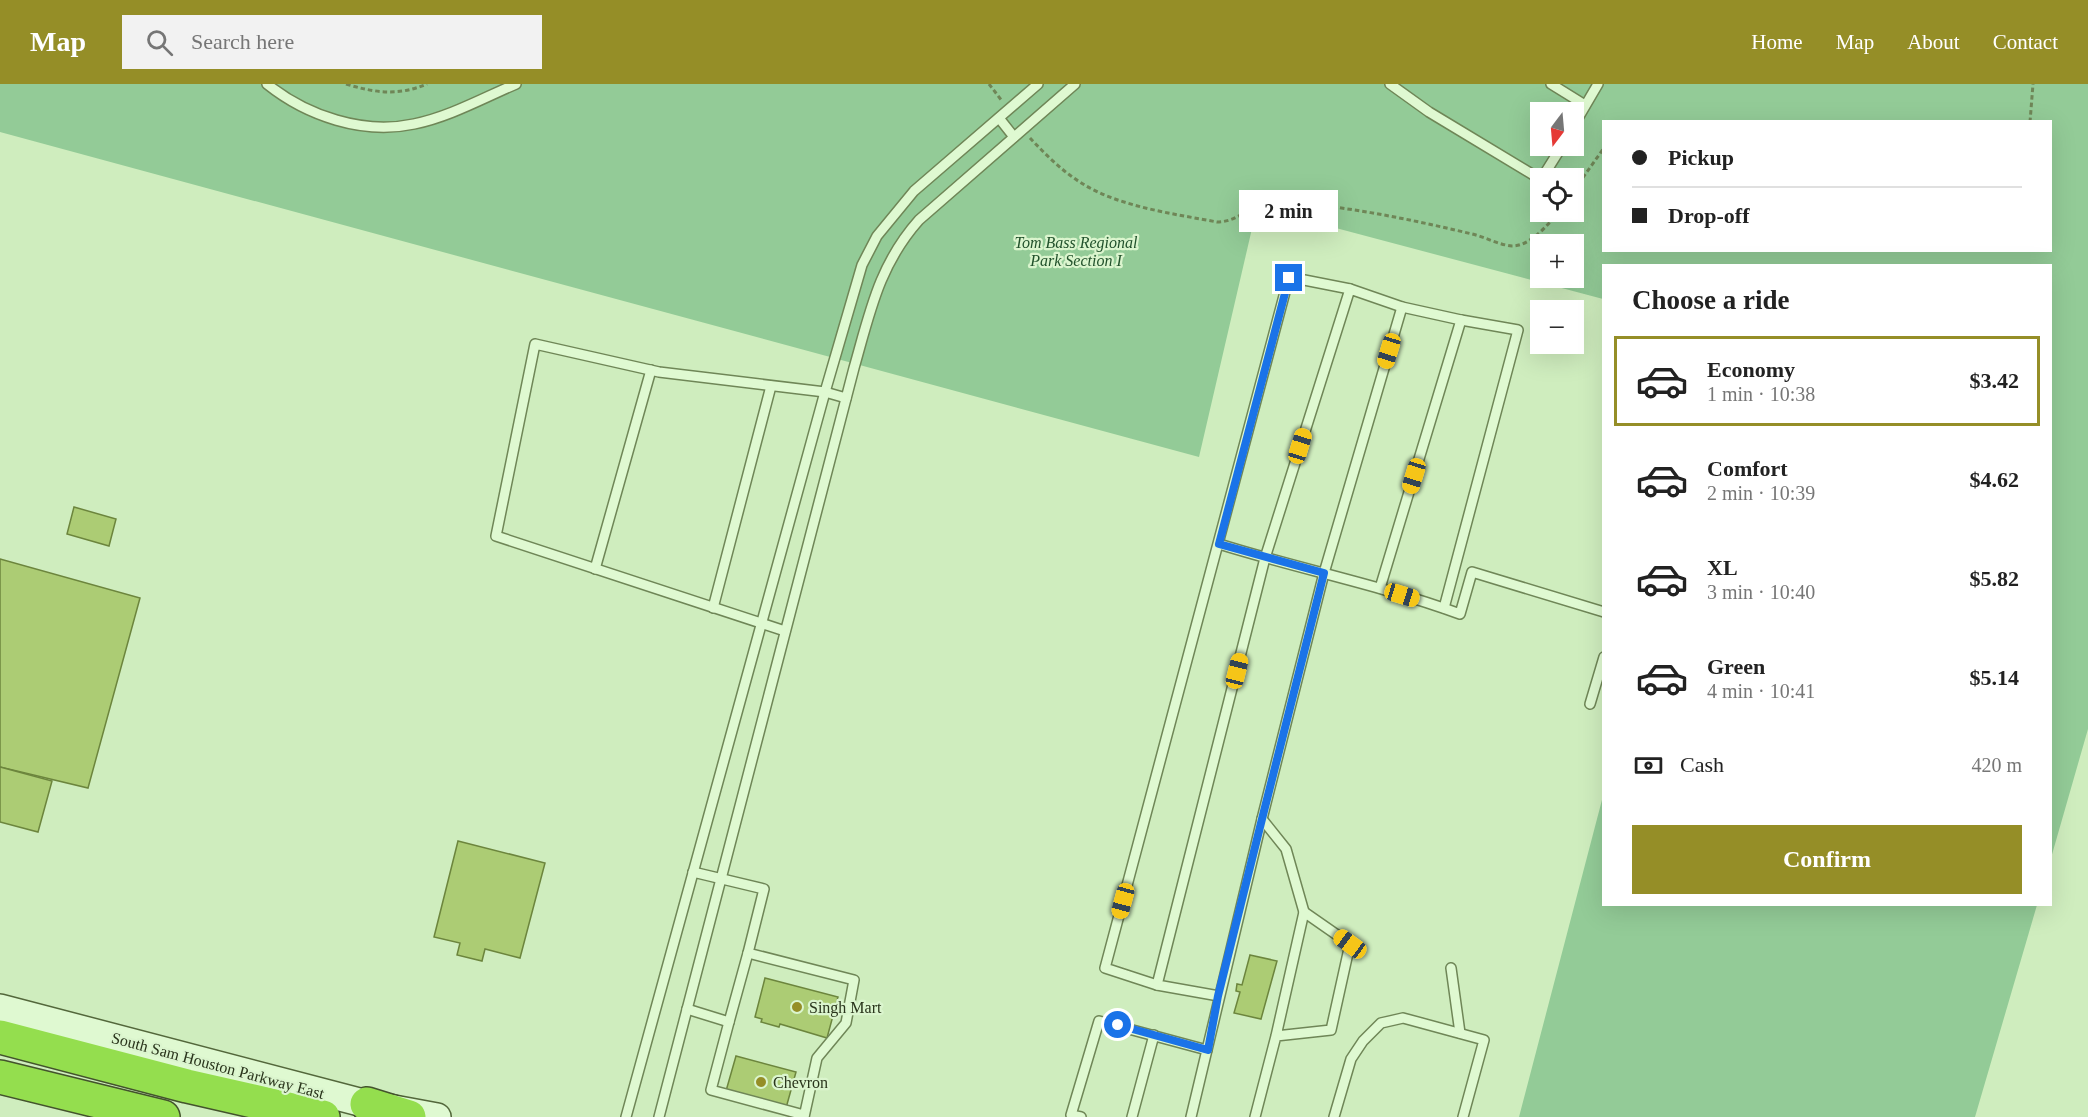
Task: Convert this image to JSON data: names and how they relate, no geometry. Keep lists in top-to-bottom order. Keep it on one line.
{"streets":{"main road":["South Sam Houston Parkway East"]},"parks":["Tom Bass Regional Park Section I"],"places":["Singh Mart","Chevron"],"north":"bottom","page":{"header":"Map","search":"Search here","nav":["Home","Map","About","Contact"],"map_buttons":["+","−"],"banner":["Pickup","Drop-off"],"bubble":"2 min","heading":"Choose a ride","list":[{"name":"Economy","note":"1 min · 10:38","value":"$3.42"},{"name":"Comfort","note":"2 min · 10:39","value":"$4.62"},{"name":"XL","note":"3 min · 10:40","value":"$5.82"},{"name":"Green","note":"4 min · 10:41","value":"$5.14"}],"pay":["Cash","420 m"],"buttons":"Confirm"}}
